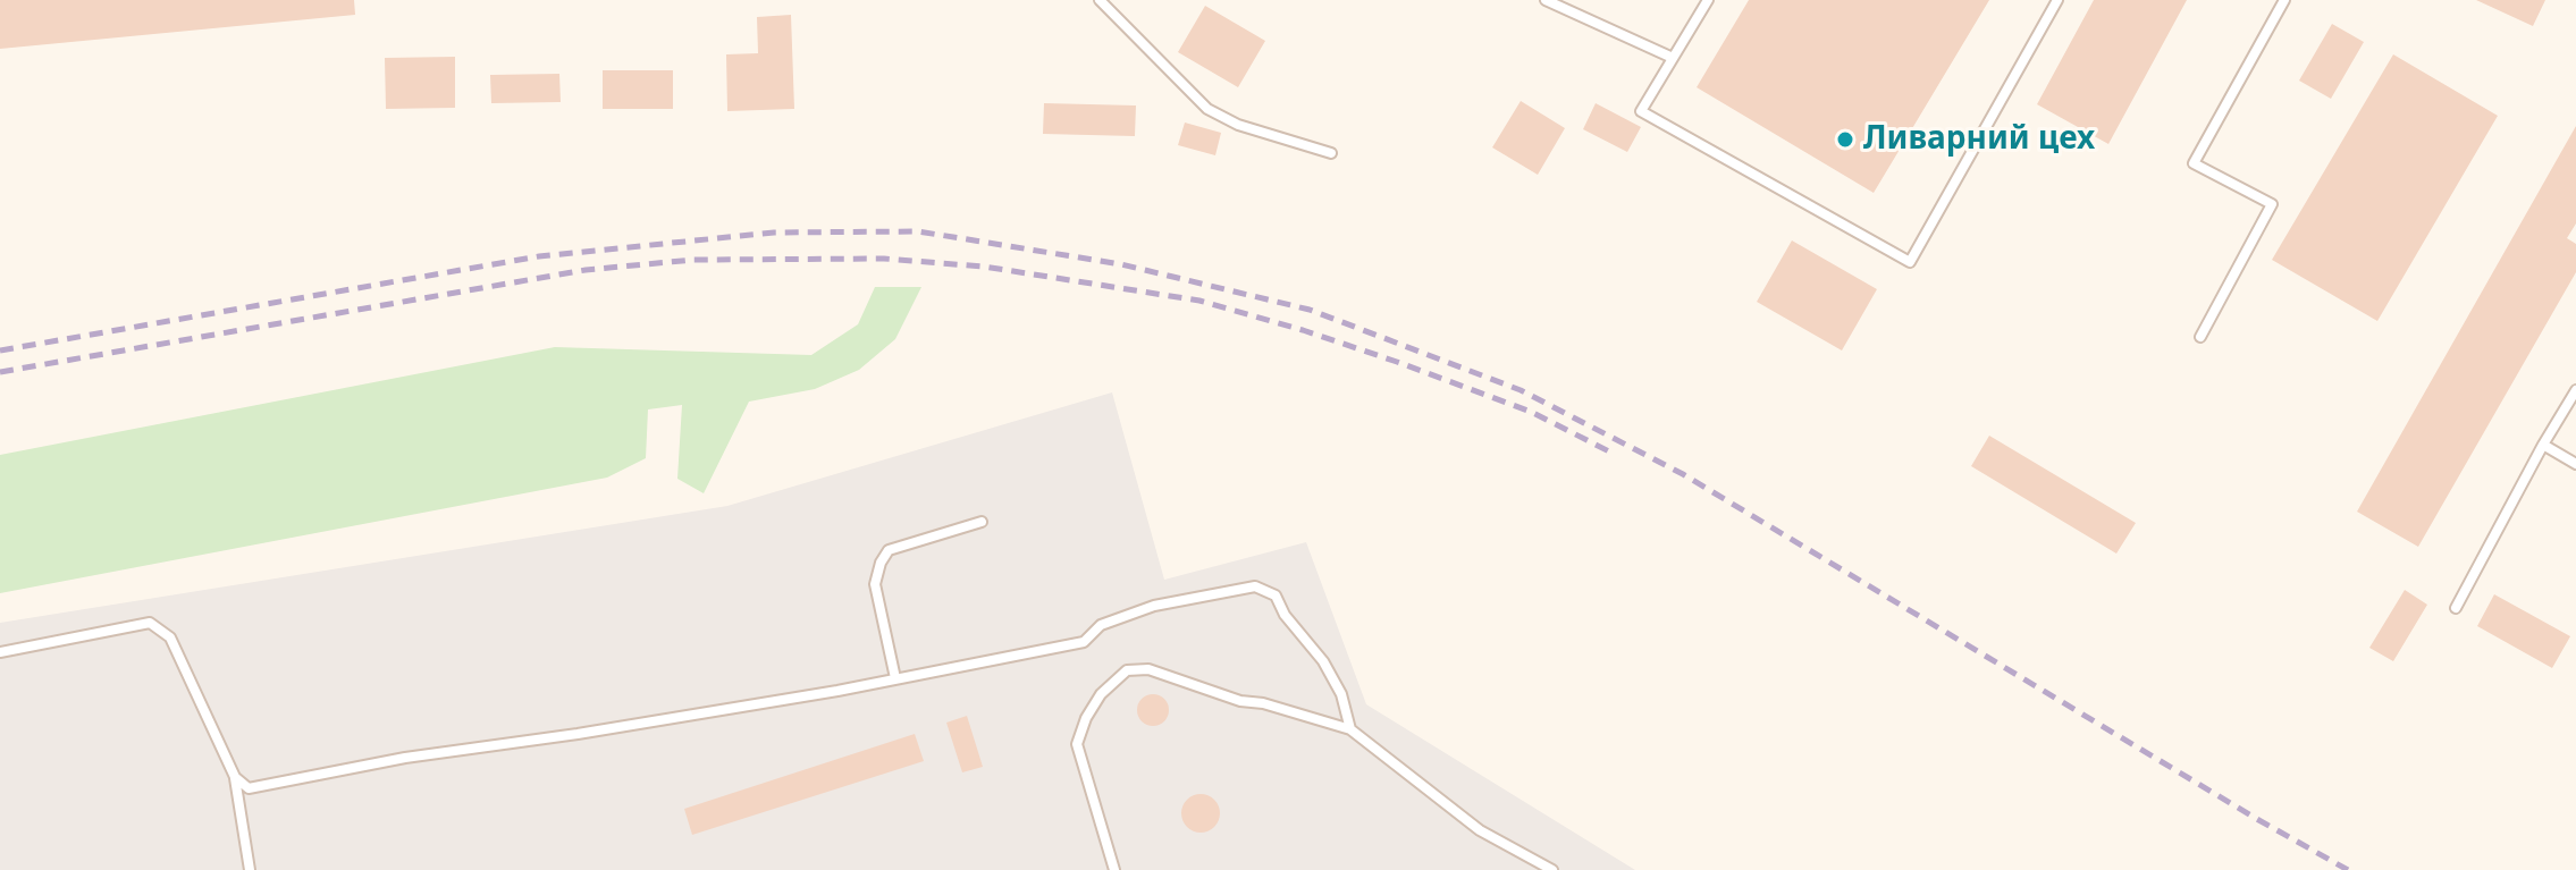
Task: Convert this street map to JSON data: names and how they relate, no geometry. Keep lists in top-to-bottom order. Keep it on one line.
{"places":["Ливарний цех"]}
